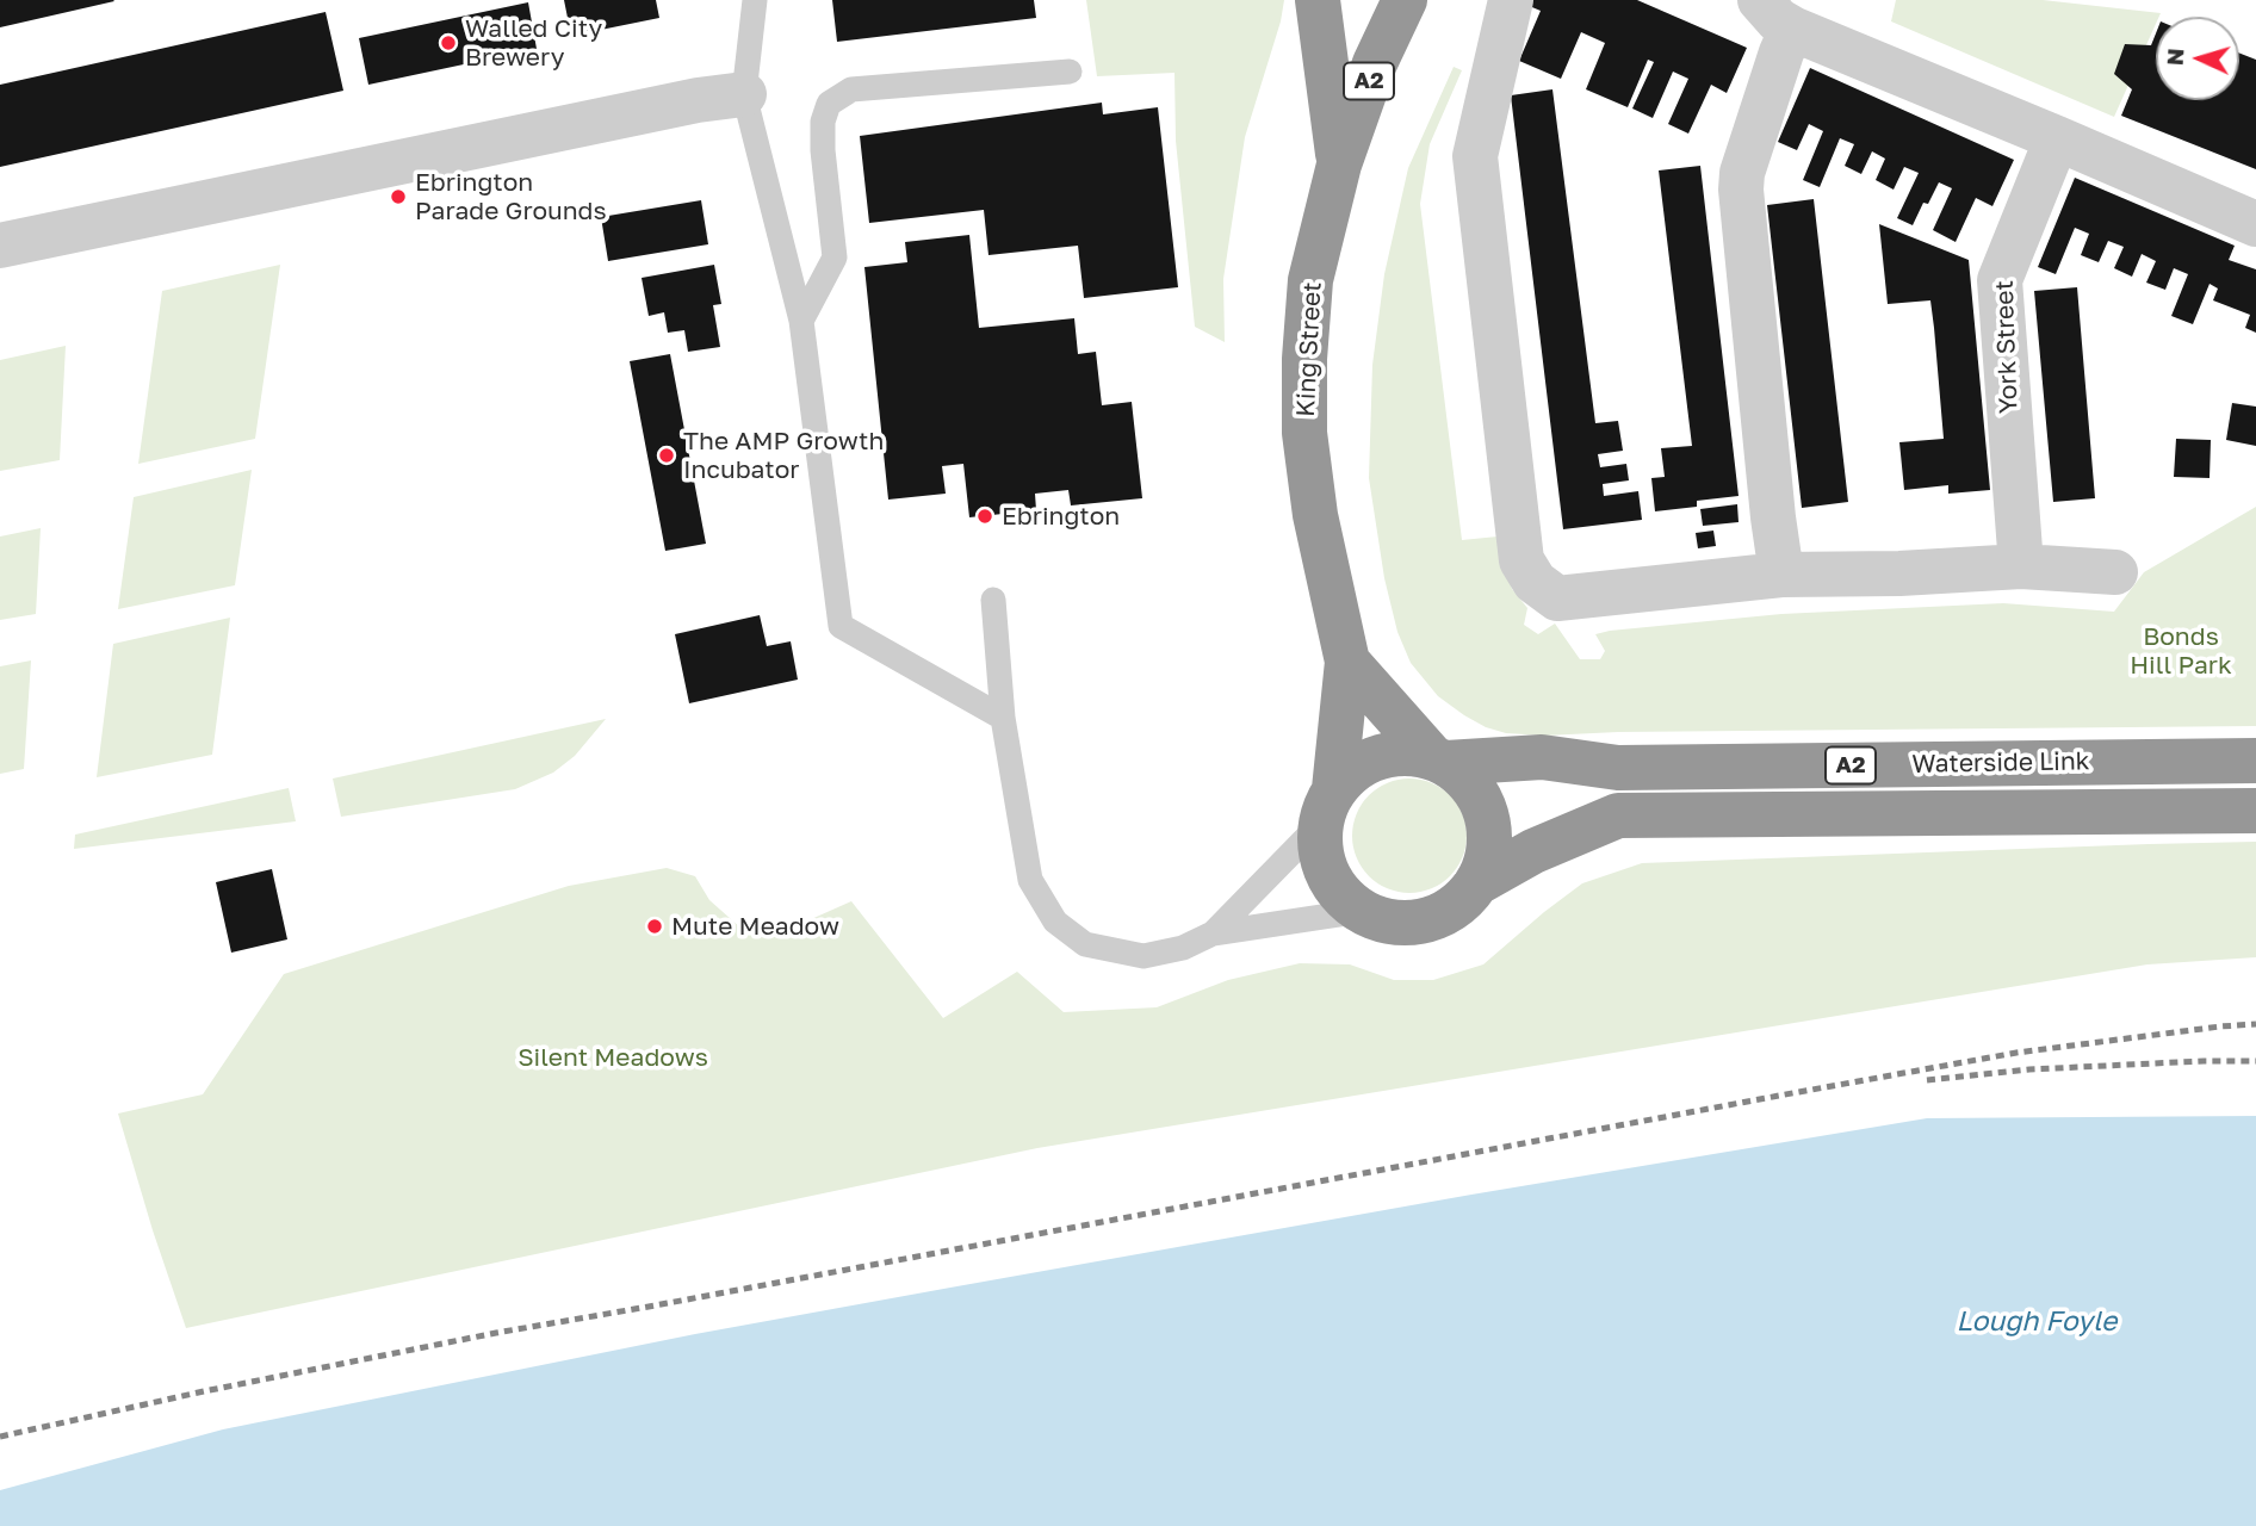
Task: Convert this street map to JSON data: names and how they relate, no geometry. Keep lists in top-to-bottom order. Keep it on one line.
{"streets":{"highway":["A2","King Street","Waterside Link"],"street":["York Street"]},"crossings":[["King Street","Waterside Link"]],"water":["Lough Foyle"],"parks":["Bonds Hill Park","Silent Meadows"],"places":["Walled City Brewery","Ebrington Parade Grounds","The AMP Growth Incubator","Ebrington","Mute Meadow"],"north":"left"}
